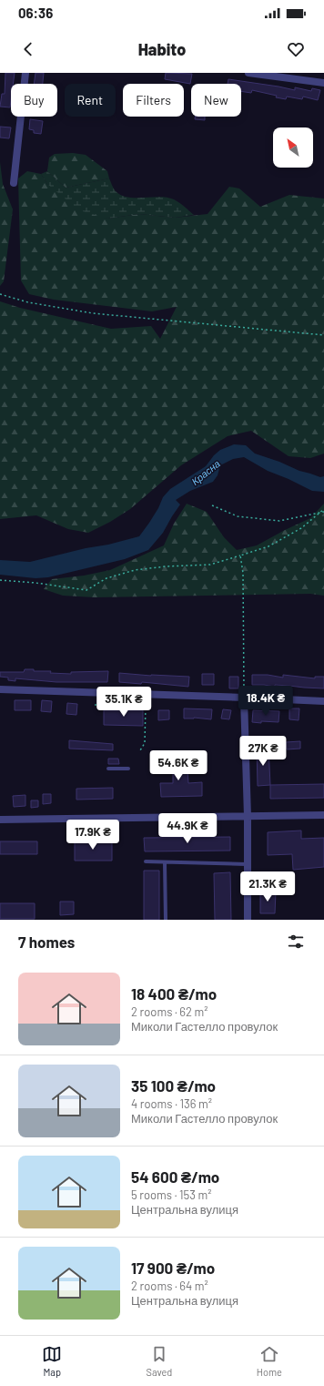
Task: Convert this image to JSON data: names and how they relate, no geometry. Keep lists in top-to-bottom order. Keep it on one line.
{"water":["Красна"],"north":"top left","page":{"status":"06:36","header":"Habito","chip":["Buy","Rent","Filters","New"],"price":["18.4K ₴","35.1K ₴","27K ₴","54.6K ₴","44.9K ₴","17.9K ₴","21.3K ₴"],"heading":"7 homes","list":[{"name":"18 400 ₴/mo","note":"2 rooms · 62 m² · Миколи Гастелло провулок"},{"name":"35 100 ₴/mo","note":"4 rooms · 136 m² · Миколи Гастелло провулок"},{"name":"54 600 ₴/mo","note":"5 rooms · 153 m² · Центральна вулиця"},{"name":"17 900 ₴/mo","note":"2 rooms · 64 m² · Центральна вулиця"}],"tabs":["Map","Saved","Home"]}}
